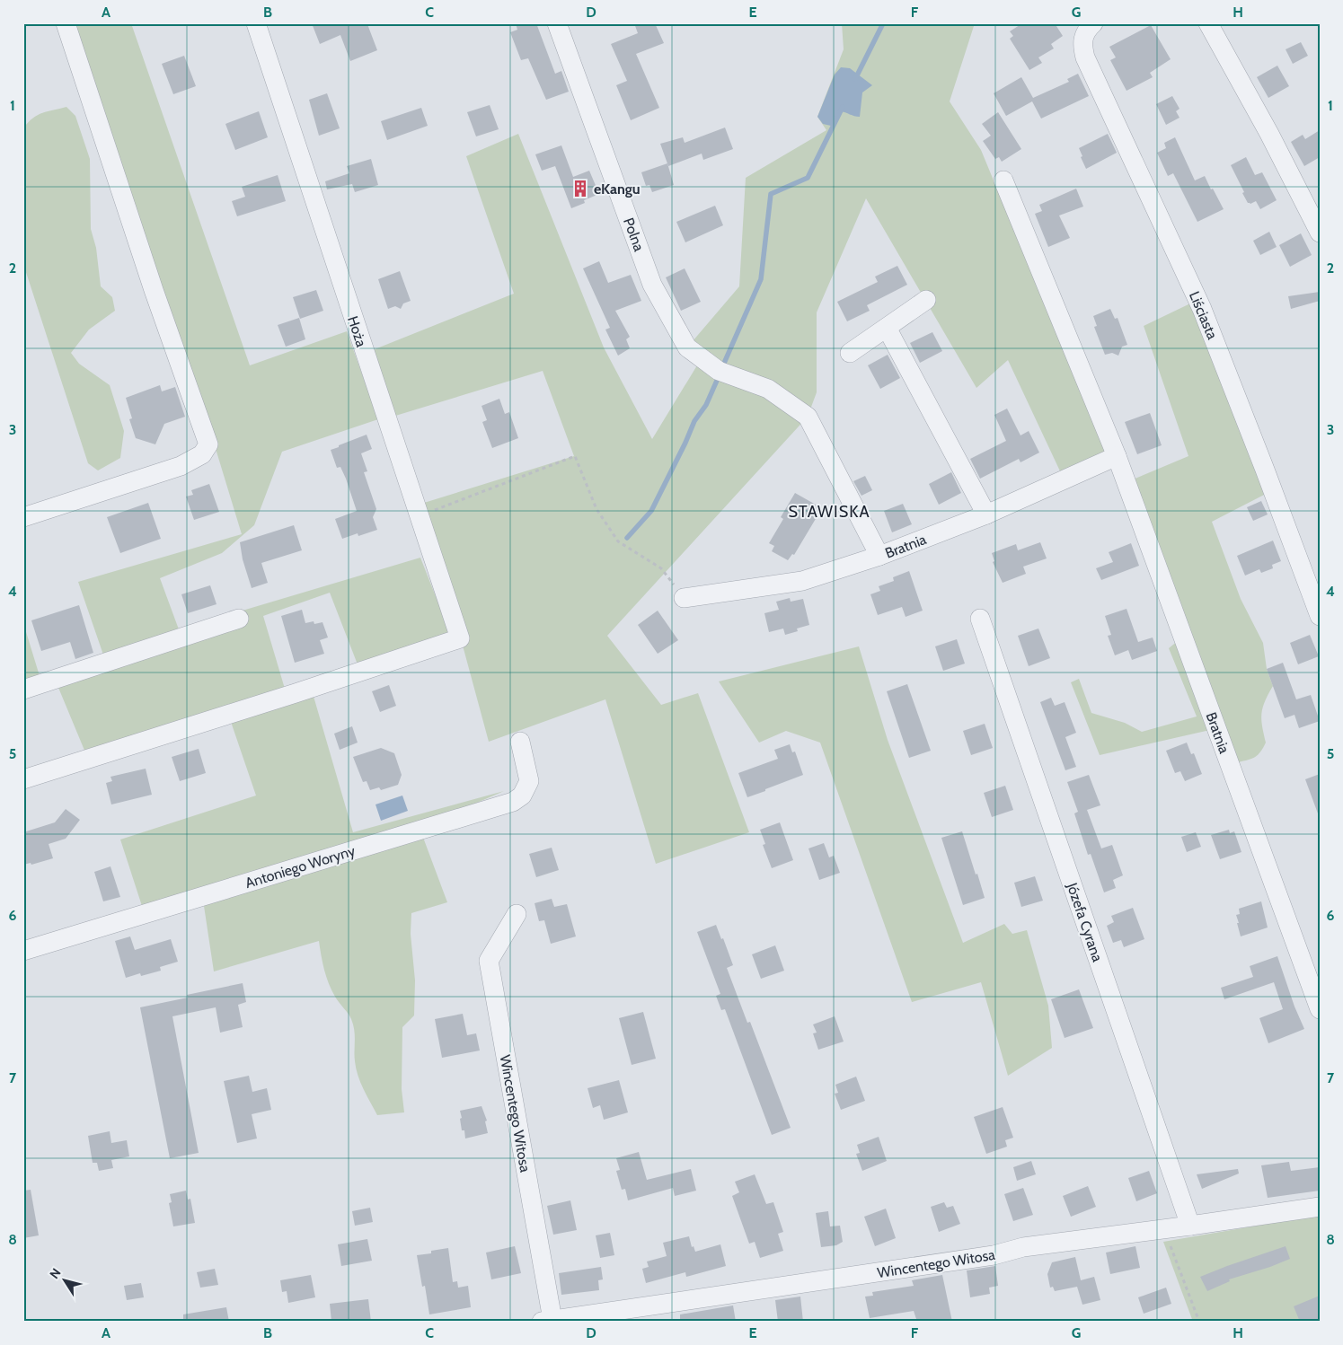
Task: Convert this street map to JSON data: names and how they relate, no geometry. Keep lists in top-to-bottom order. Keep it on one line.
{"streets":{"street":["Polna","Liściasta","Hoża","Bratnia","Antoniego Woryny","Józefa Cyrana","Wincentego Witosa"]},"crossings":[["Polna","Bratnia"],["Józefa Cyrana","Wincentego Witosa"]],"districts":["STAWISKA"],"places":{"building":["eKangu"]},"north":"top left","grid":{"columns":["A","B","C","D","E","F","G","H"],"rows":["1","2","3","4","5","6","7","8"]}}
